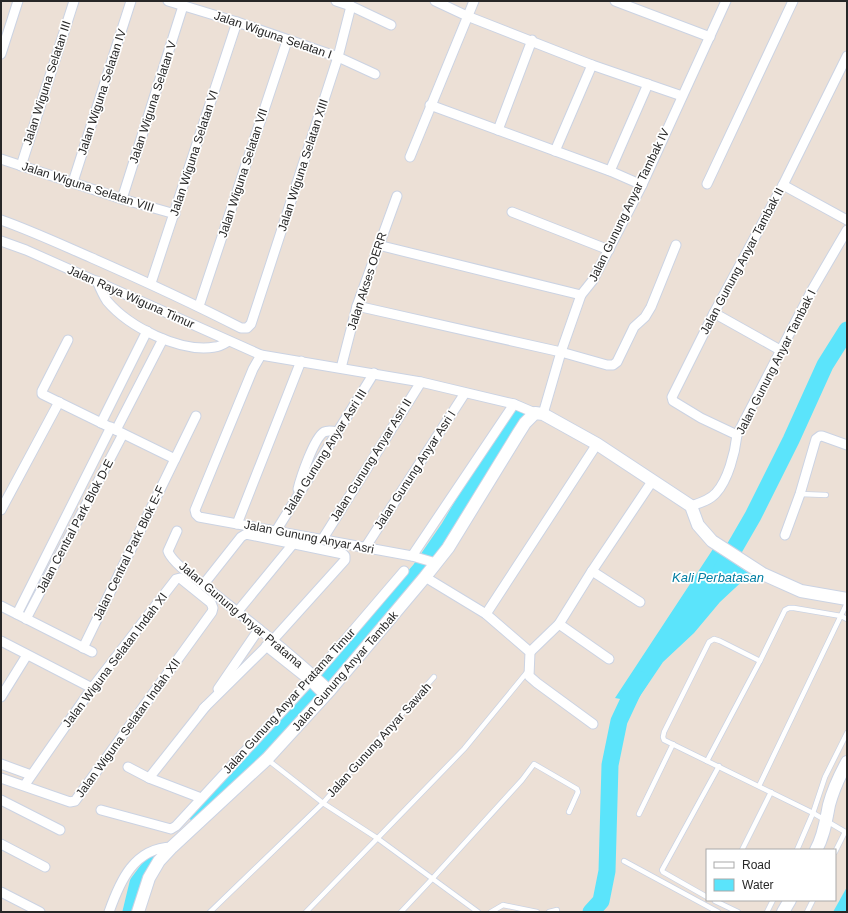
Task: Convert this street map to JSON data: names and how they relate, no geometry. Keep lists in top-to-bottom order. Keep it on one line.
{"streets":{"street":["Jalan Wiguna Selatan I","Jalan Wiguna Selatan III","Jalan Wiguna Selatan IV","Jalan Wiguna Selatan V","Jalan Wiguna Selatan VI","Jalan Wiguna Selatan XIII","Jalan Wiguna Selatan VII","Jalan Wiguna Selatan VIII","Jalan Gunung Anyar Tambak IV","Jalan Gunung Anyar Tambak II","Jalan Akses OERR","Jalan Raya Wiguna Timur","Jalan Gunung Anyar Tambak I","Jalan Gunung Anyar Asri III","Jalan Gunung Anyar Asri II","Jalan Gunung Anyar Asri I","Jalan Central Park Blok D-E","Jalan Gunung Anyar Asri","Jalan Central Park Blok E-F","Jalan Gunung Anyar Pratama","Jalan Wiguna Selatan Indah XI","Jalan Gunung Anyar Tambak","Jalan Gunung Anyar Pratama Timur","Jalan Wiguna Selatan Indah XII"],"lane":["Jalan Gunung Anyar Sawah"]},"crossings":[["Jalan Wiguna Selatan I","Jalan Wiguna Selatan V"],["Jalan Wiguna Selatan I","Jalan Wiguna Selatan VI"],["Jalan Wiguna Selatan I","Jalan Wiguna Selatan XIII"],["Jalan Wiguna Selatan I","Jalan Wiguna Selatan VII"],["Jalan Wiguna Selatan III","Jalan Wiguna Selatan VIII"],["Jalan Wiguna Selatan IV","Jalan Wiguna Selatan VIII"],["Jalan Wiguna Selatan V","Jalan Wiguna Selatan VIII"],["Jalan Wiguna Selatan VI","Jalan Wiguna Selatan VIII"],["Jalan Wiguna Selatan VI","Jalan Raya Wiguna Timur"],["Jalan Wiguna Selatan XIII","Jalan Raya Wiguna Timur"],["Jalan Wiguna Selatan VII","Jalan Raya Wiguna Timur"],["Jalan Gunung Anyar Tambak IV","Jalan Raya Wiguna Timur"],["Jalan Gunung Anyar Tambak IV","Jalan Gunung Anyar Tambak"],["Jalan Gunung Anyar Tambak II","Jalan Gunung Anyar Tambak I"],["Jalan Akses OERR","Jalan Raya Wiguna Timur"],["Jalan Raya Wiguna Timur","Jalan Gunung Anyar Asri III"],["Jalan Raya Wiguna Timur","Jalan Gunung Anyar Asri II"],["Jalan Raya Wiguna Timur","Jalan Gunung Anyar Asri I"],["Jalan Raya Wiguna Timur","Jalan Gunung Anyar Asri"],["Jalan Raya Wiguna Timur","Jalan Gunung Anyar Tambak"],["Jalan Gunung Anyar Asri III","Jalan Gunung Anyar Asri"],["Jalan Gunung Anyar Asri II","Jalan Gunung Anyar Asri"],["Jalan Gunung Anyar Asri I","Jalan Gunung Anyar Asri"],["Jalan Gunung Anyar Asri","Jalan Gunung Anyar Tambak"],["Jalan Gunung Anyar Pratama","Jalan Gunung Anyar Tambak"],["Jalan Gunung Anyar Pratama","Jalan Gunung Anyar Pratama Timur"],["Jalan Wiguna Selatan Indah XI","Jalan Wiguna Selatan Indah XII"],["Jalan Gunung Anyar Tambak","Jalan Gunung Anyar Pratama Timur"],["Jalan Gunung Anyar Tambak","Jalan Gunung Anyar Sawah"]],"water":["Kali Perbatasan"],"legend":["Road","Water"]}
